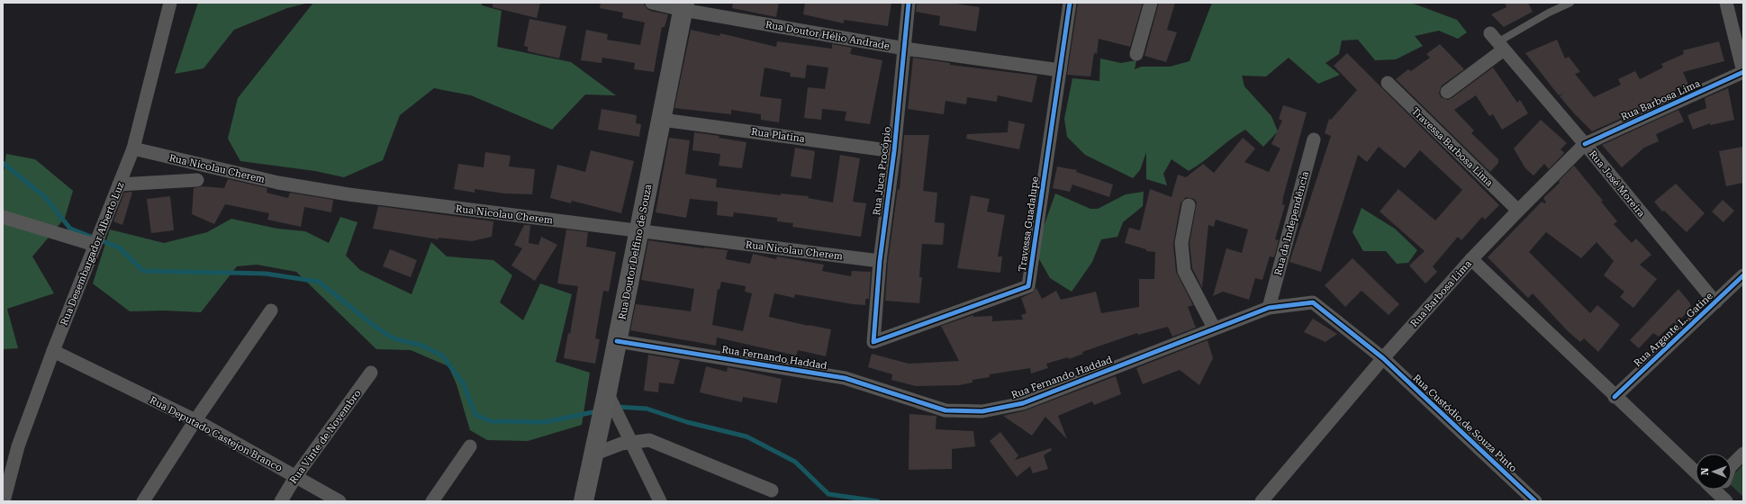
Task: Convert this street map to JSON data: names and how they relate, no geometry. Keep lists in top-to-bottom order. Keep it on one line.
{"streets":{"street":["Rua Doutor Hélio Andrade","Rua Barbosa Lima","Rua Platina","Travessa Barbosa Lima","Rua Nicolau Cherem","Rua Juca Procópio","Rua José Moreira","Rua da Independência","Travessa Guadalupe","Rua Doutor Delfino de Souza","Rua Desembargador Alberto Luz","Rua Argante L. Gatine","Rua Fernando Haddad","Rua Custódio de Souza Pinto","Rua Deputado Castejon Branco","Rua Vinte de Novembro"]},"crossings":[["Rua Doutor Hélio Andrade","Rua Juca Procópio"],["Rua Doutor Hélio Andrade","Travessa Guadalupe"],["Rua Doutor Hélio Andrade","Rua Doutor Delfino de Souza"],["Rua Barbosa Lima","Travessa Barbosa Lima"],["Rua Barbosa Lima","Rua José Moreira"],["Rua Barbosa Lima","Rua Fernando Haddad"],["Rua Barbosa Lima","Rua Custódio de Souza Pinto"],["Rua Platina","Rua Juca Procópio"],["Rua Platina","Rua Doutor Delfino de Souza"],["Rua Nicolau Cherem","Rua Juca Procópio"],["Rua Nicolau Cherem","Rua Doutor Delfino de Souza"],["Rua Nicolau Cherem","Rua Desembargador Alberto Luz"],["Rua Juca Procópio","Travessa Guadalupe"],["Rua José Moreira","Rua Argante L. Gatine"],["Rua da Independência","Rua Fernando Haddad"],["Rua Doutor Delfino de Souza","Rua Fernando Haddad"],["Rua Desembargador Alberto Luz","Rua Deputado Castejon Branco"],["Rua Fernando Haddad","Rua Custódio de Souza Pinto"],["Rua Deputado Castejon Branco","Rua Vinte de Novembro"]],"north":"left"}
